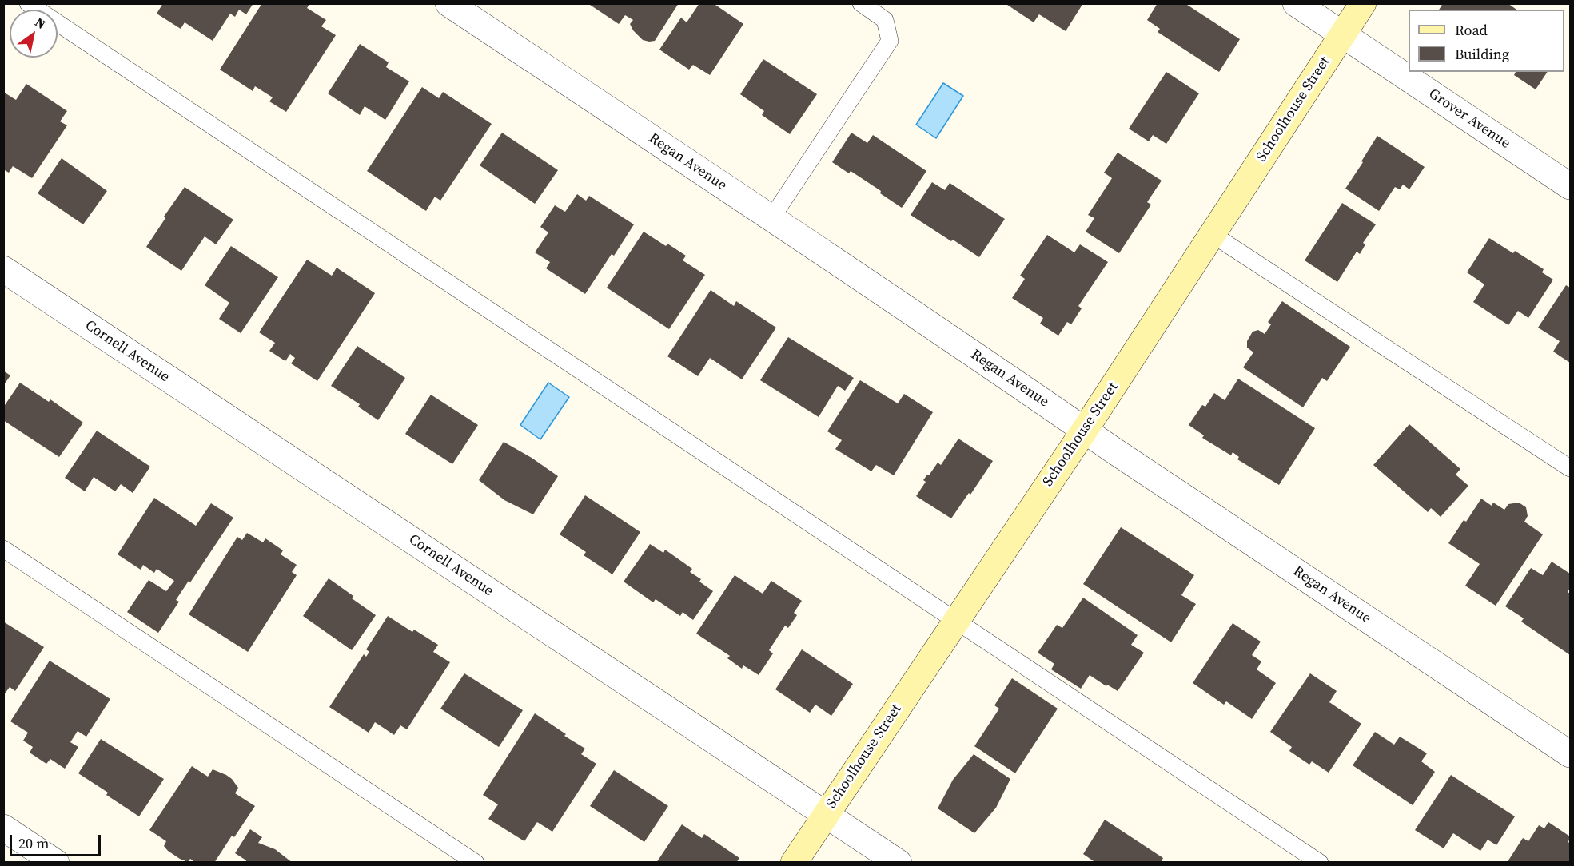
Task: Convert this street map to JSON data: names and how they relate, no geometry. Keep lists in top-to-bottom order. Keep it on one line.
{"streets":{"street":["Schoolhouse Street","Grover Avenue","Regan Avenue","Cornell Avenue"]},"crossings":[["Schoolhouse Street","Grover Avenue"],["Schoolhouse Street","Regan Avenue"],["Schoolhouse Street","Cornell Avenue"]],"legend":["Road","Building"],"scale_bar":"20 m","north":"top right"}
